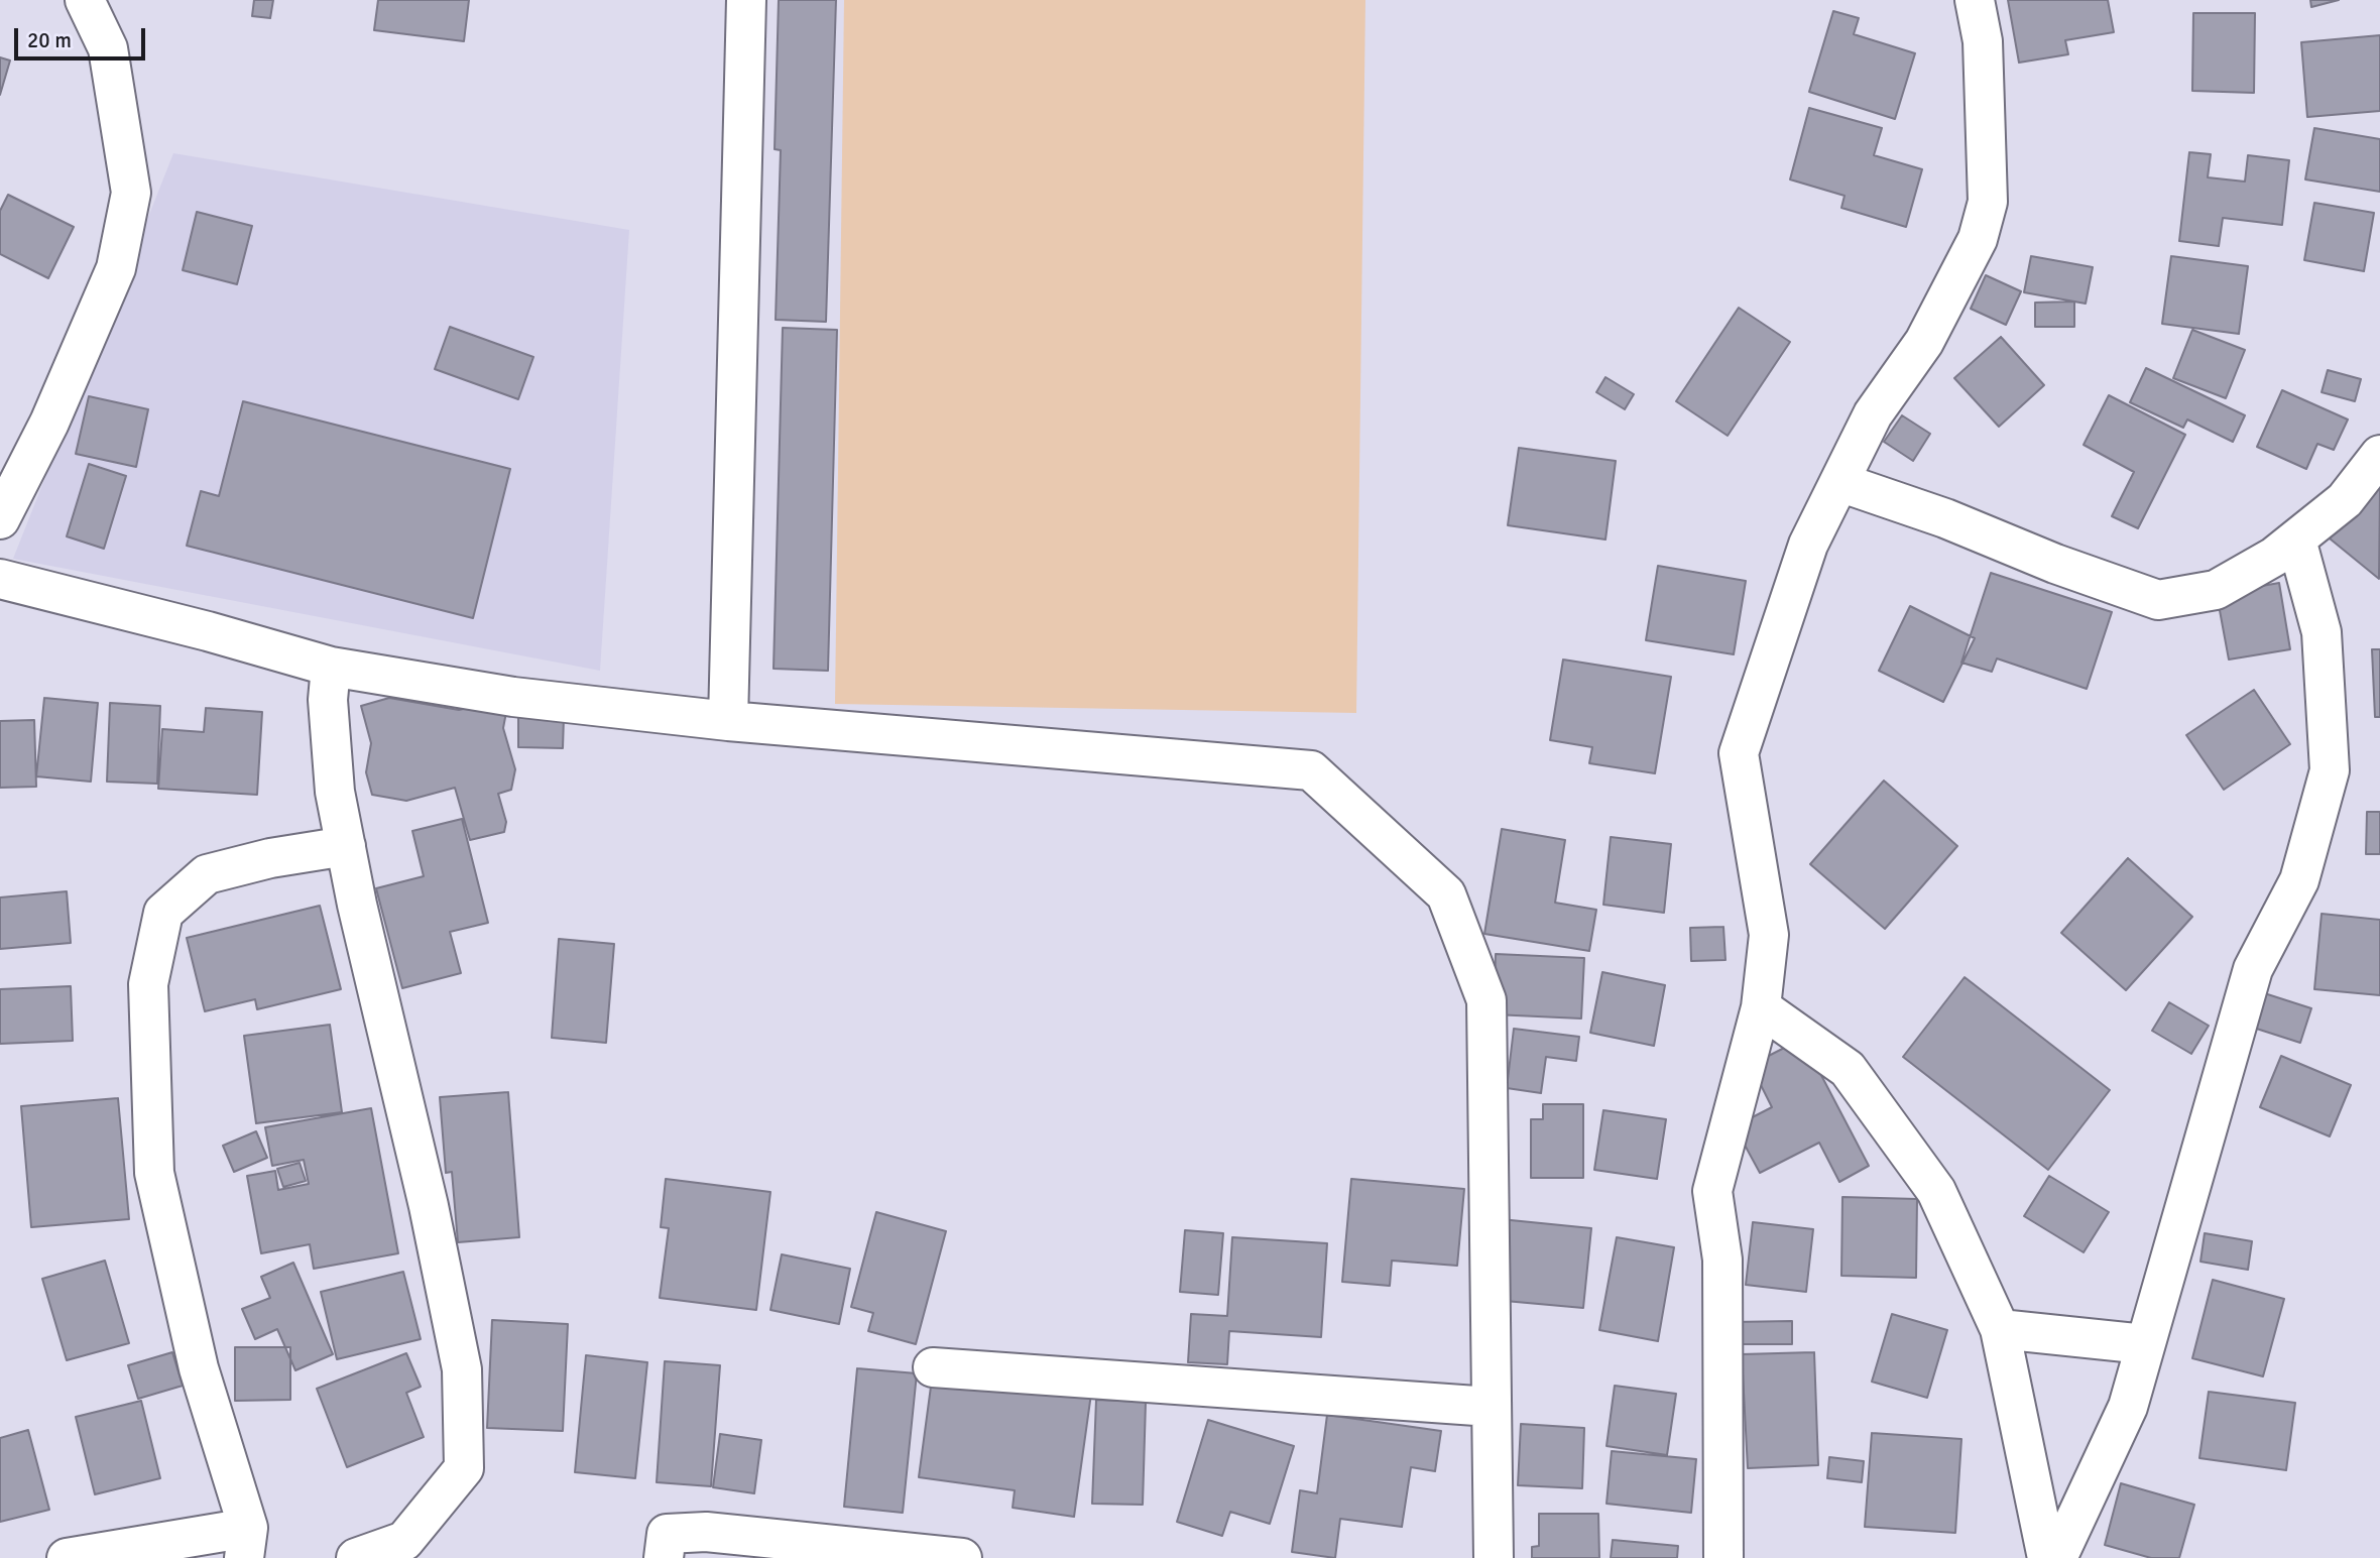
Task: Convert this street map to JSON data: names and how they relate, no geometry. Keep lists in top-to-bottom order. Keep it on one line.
{"scale_bar":"20 m"}
